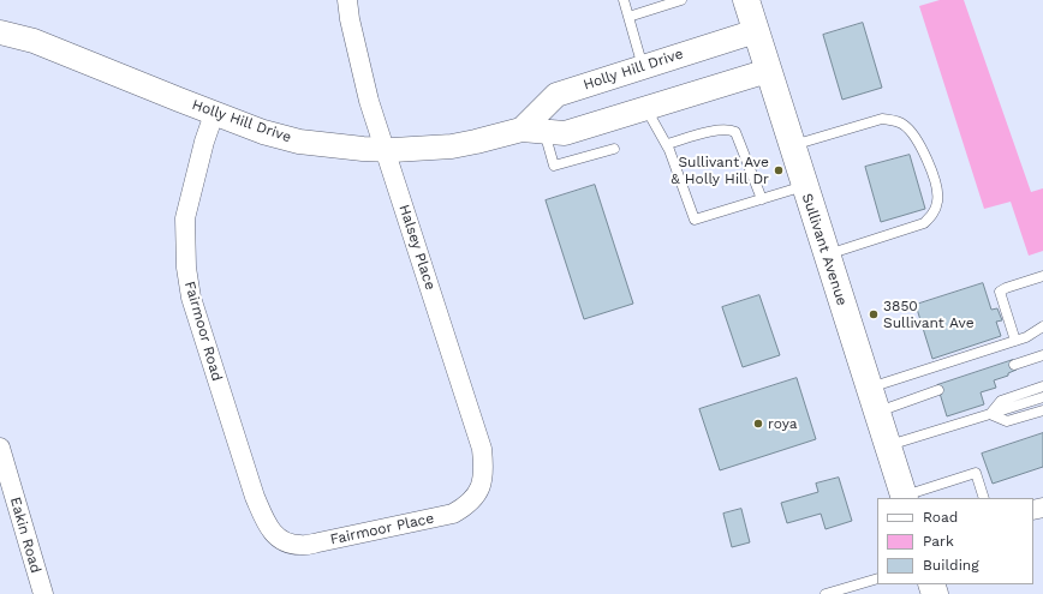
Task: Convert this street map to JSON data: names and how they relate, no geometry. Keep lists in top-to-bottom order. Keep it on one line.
{"streets":{"main road":["Sullivant Avenue"],"street":["Holly Hill Drive","Halsey Place","Fairmoor Road","Fairmoor Place","Eakin Road"]},"crossings":[["Holly Hill Drive","Halsey Place"],["Holly Hill Drive","Sullivant Avenue"],["Holly Hill Drive","Fairmoor Road"],["Halsey Place","Fairmoor Place"],["Fairmoor Road","Fairmoor Place"]],"places":["Sullivant Ave & Holly Hill Dr","3850 Sullivant Ave","roya"],"legend":["Road","Park","Building"]}
